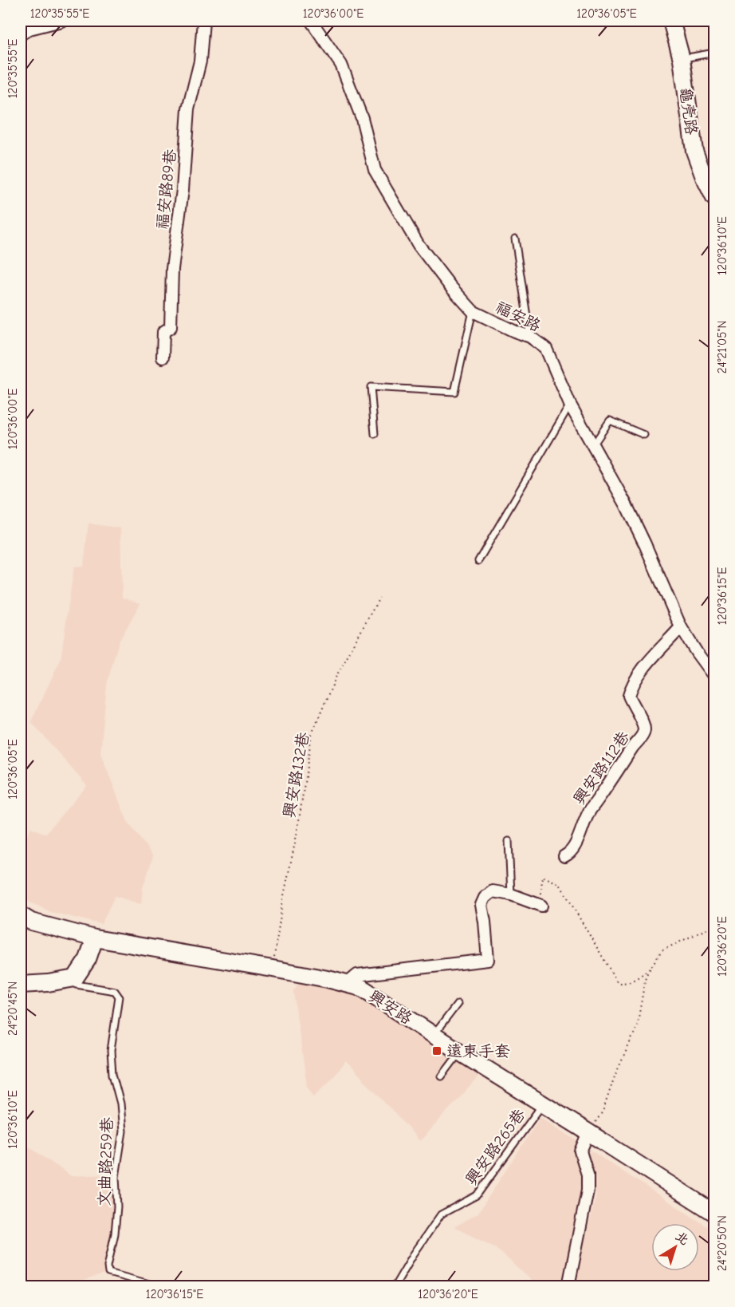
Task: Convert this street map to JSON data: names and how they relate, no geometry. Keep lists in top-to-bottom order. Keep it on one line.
{"streets":{"street":["龜壳路","福安路89巷","福安路","興安路112巷","興安路"],"lane":["興安路265巷","文曲路259巷"],"path":["興安路132巷"]},"crossings":[["福安路","興安路112巷"],["興安路132巷","興安路"],["興安路","興安路265巷"]],"places":{"transit":["遠東手套"]},"north":"top right","coordinates":["120°35'55\"E","120°36'00\"E","120°36'05\"E","120°36'10\"E","24°21'05\"N","120°36'15\"E","120°36'20\"E","24°20'45\"N","24°20'50\"N"]}
